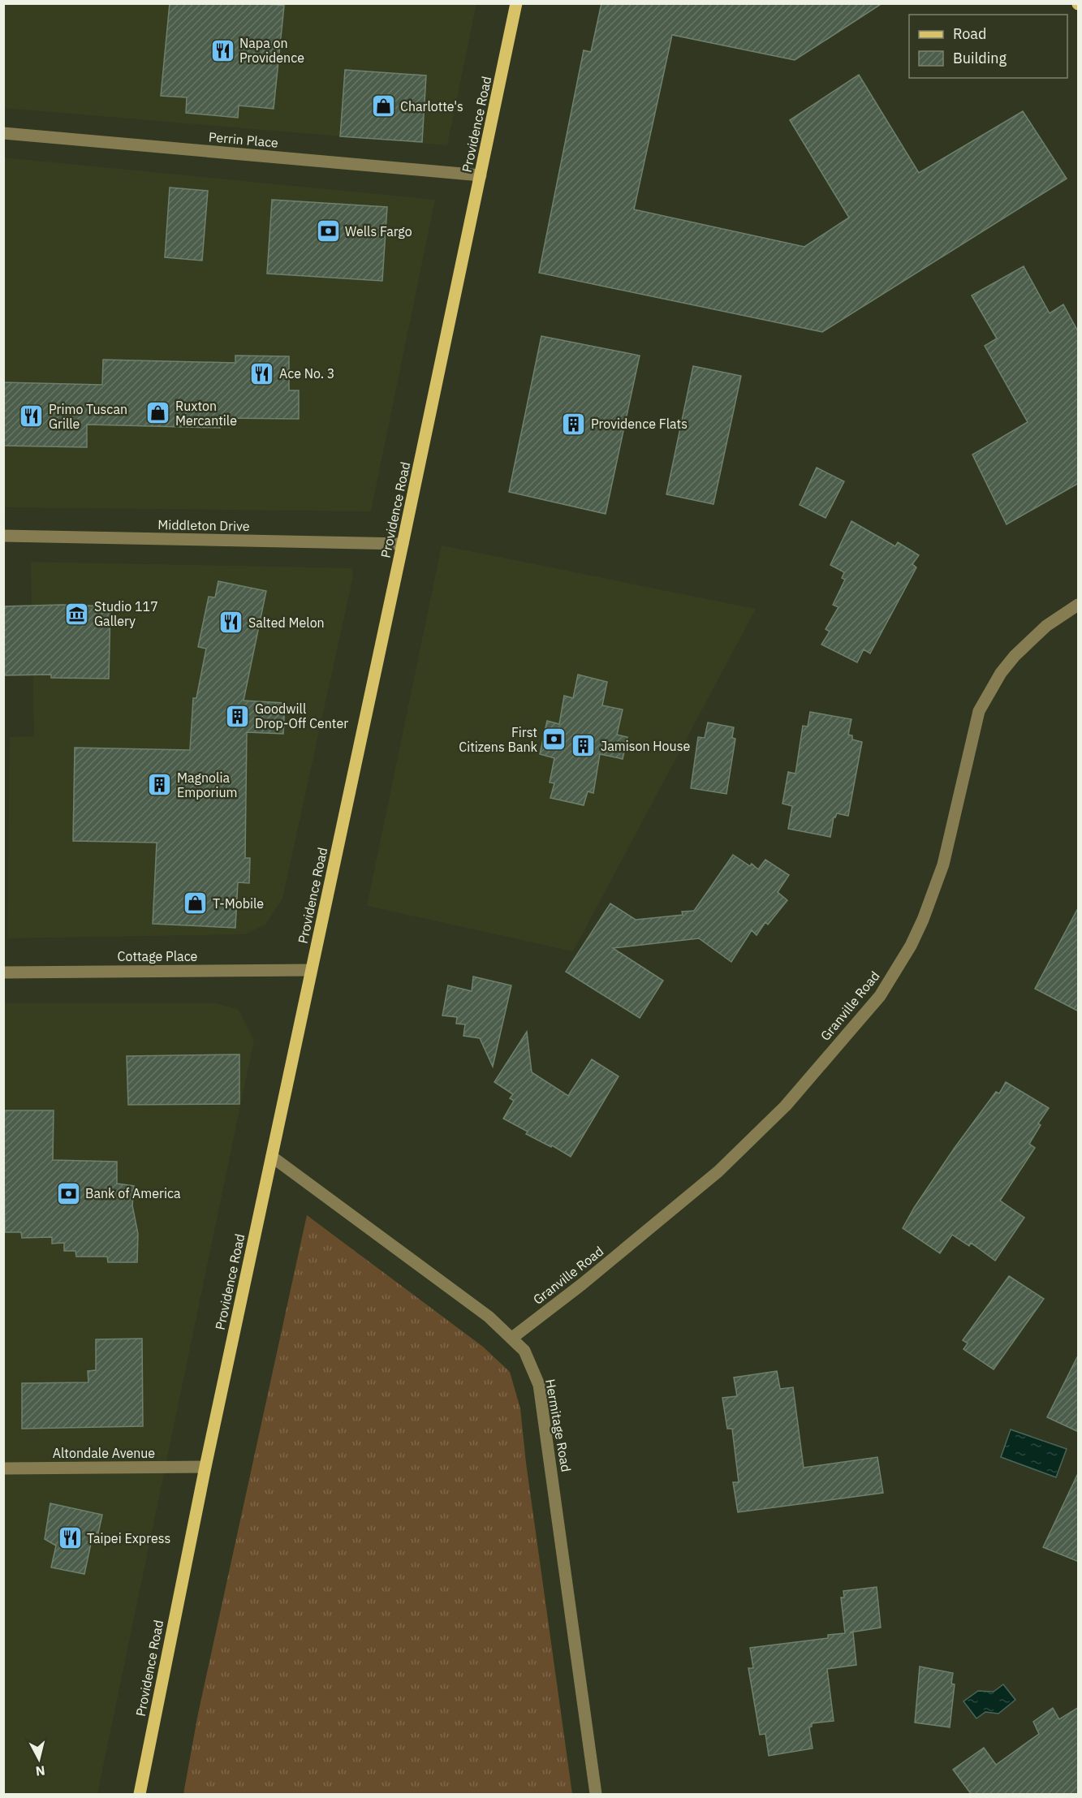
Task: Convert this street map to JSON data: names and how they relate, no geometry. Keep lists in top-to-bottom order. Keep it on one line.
{"streets":{"main road":["Providence Road"],"street":["Perrin Place","Middleton Drive","Cottage Place","Granville Road","Hermitage Road","Altondale Avenue"]},"crossings":[["Providence Road","Perrin Place"],["Providence Road","Middleton Drive"],["Providence Road","Cottage Place"],["Providence Road","Hermitage Road"],["Providence Road","Altondale Avenue"],["Granville Road","Hermitage Road"]],"places":{"restaurant":["Napa on Providence","Ace No. 3","Primo Tuscan Grille","Salted Melon","Taipei Express"],"shop":["Charlotte's","Ruxton Mercantile","T-Mobile"],"bank":["Wells Fargo","First Citizens Bank","Bank of America"],"building":["Providence Flats","Goodwill Drop-Off Center","Jamison House","Magnolia Emporium"],"museum":["Studio 117 Gallery"]},"legend":["Road","Building"],"north":"bottom"}
